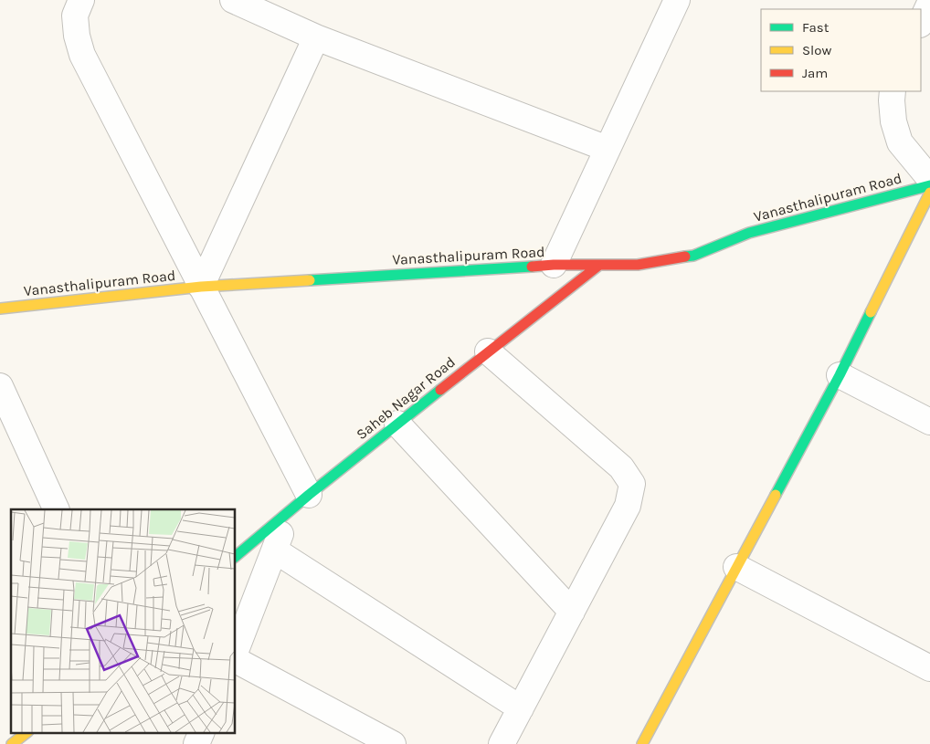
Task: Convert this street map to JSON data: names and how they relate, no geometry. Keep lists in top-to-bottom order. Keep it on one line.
{"streets":{"street":["Vanasthalipuram Road","Saheb Nagar Road"]},"crossings":[["Vanasthalipuram Road","Saheb Nagar Road"]],"legend":["Fast","Slow","Jam"]}
